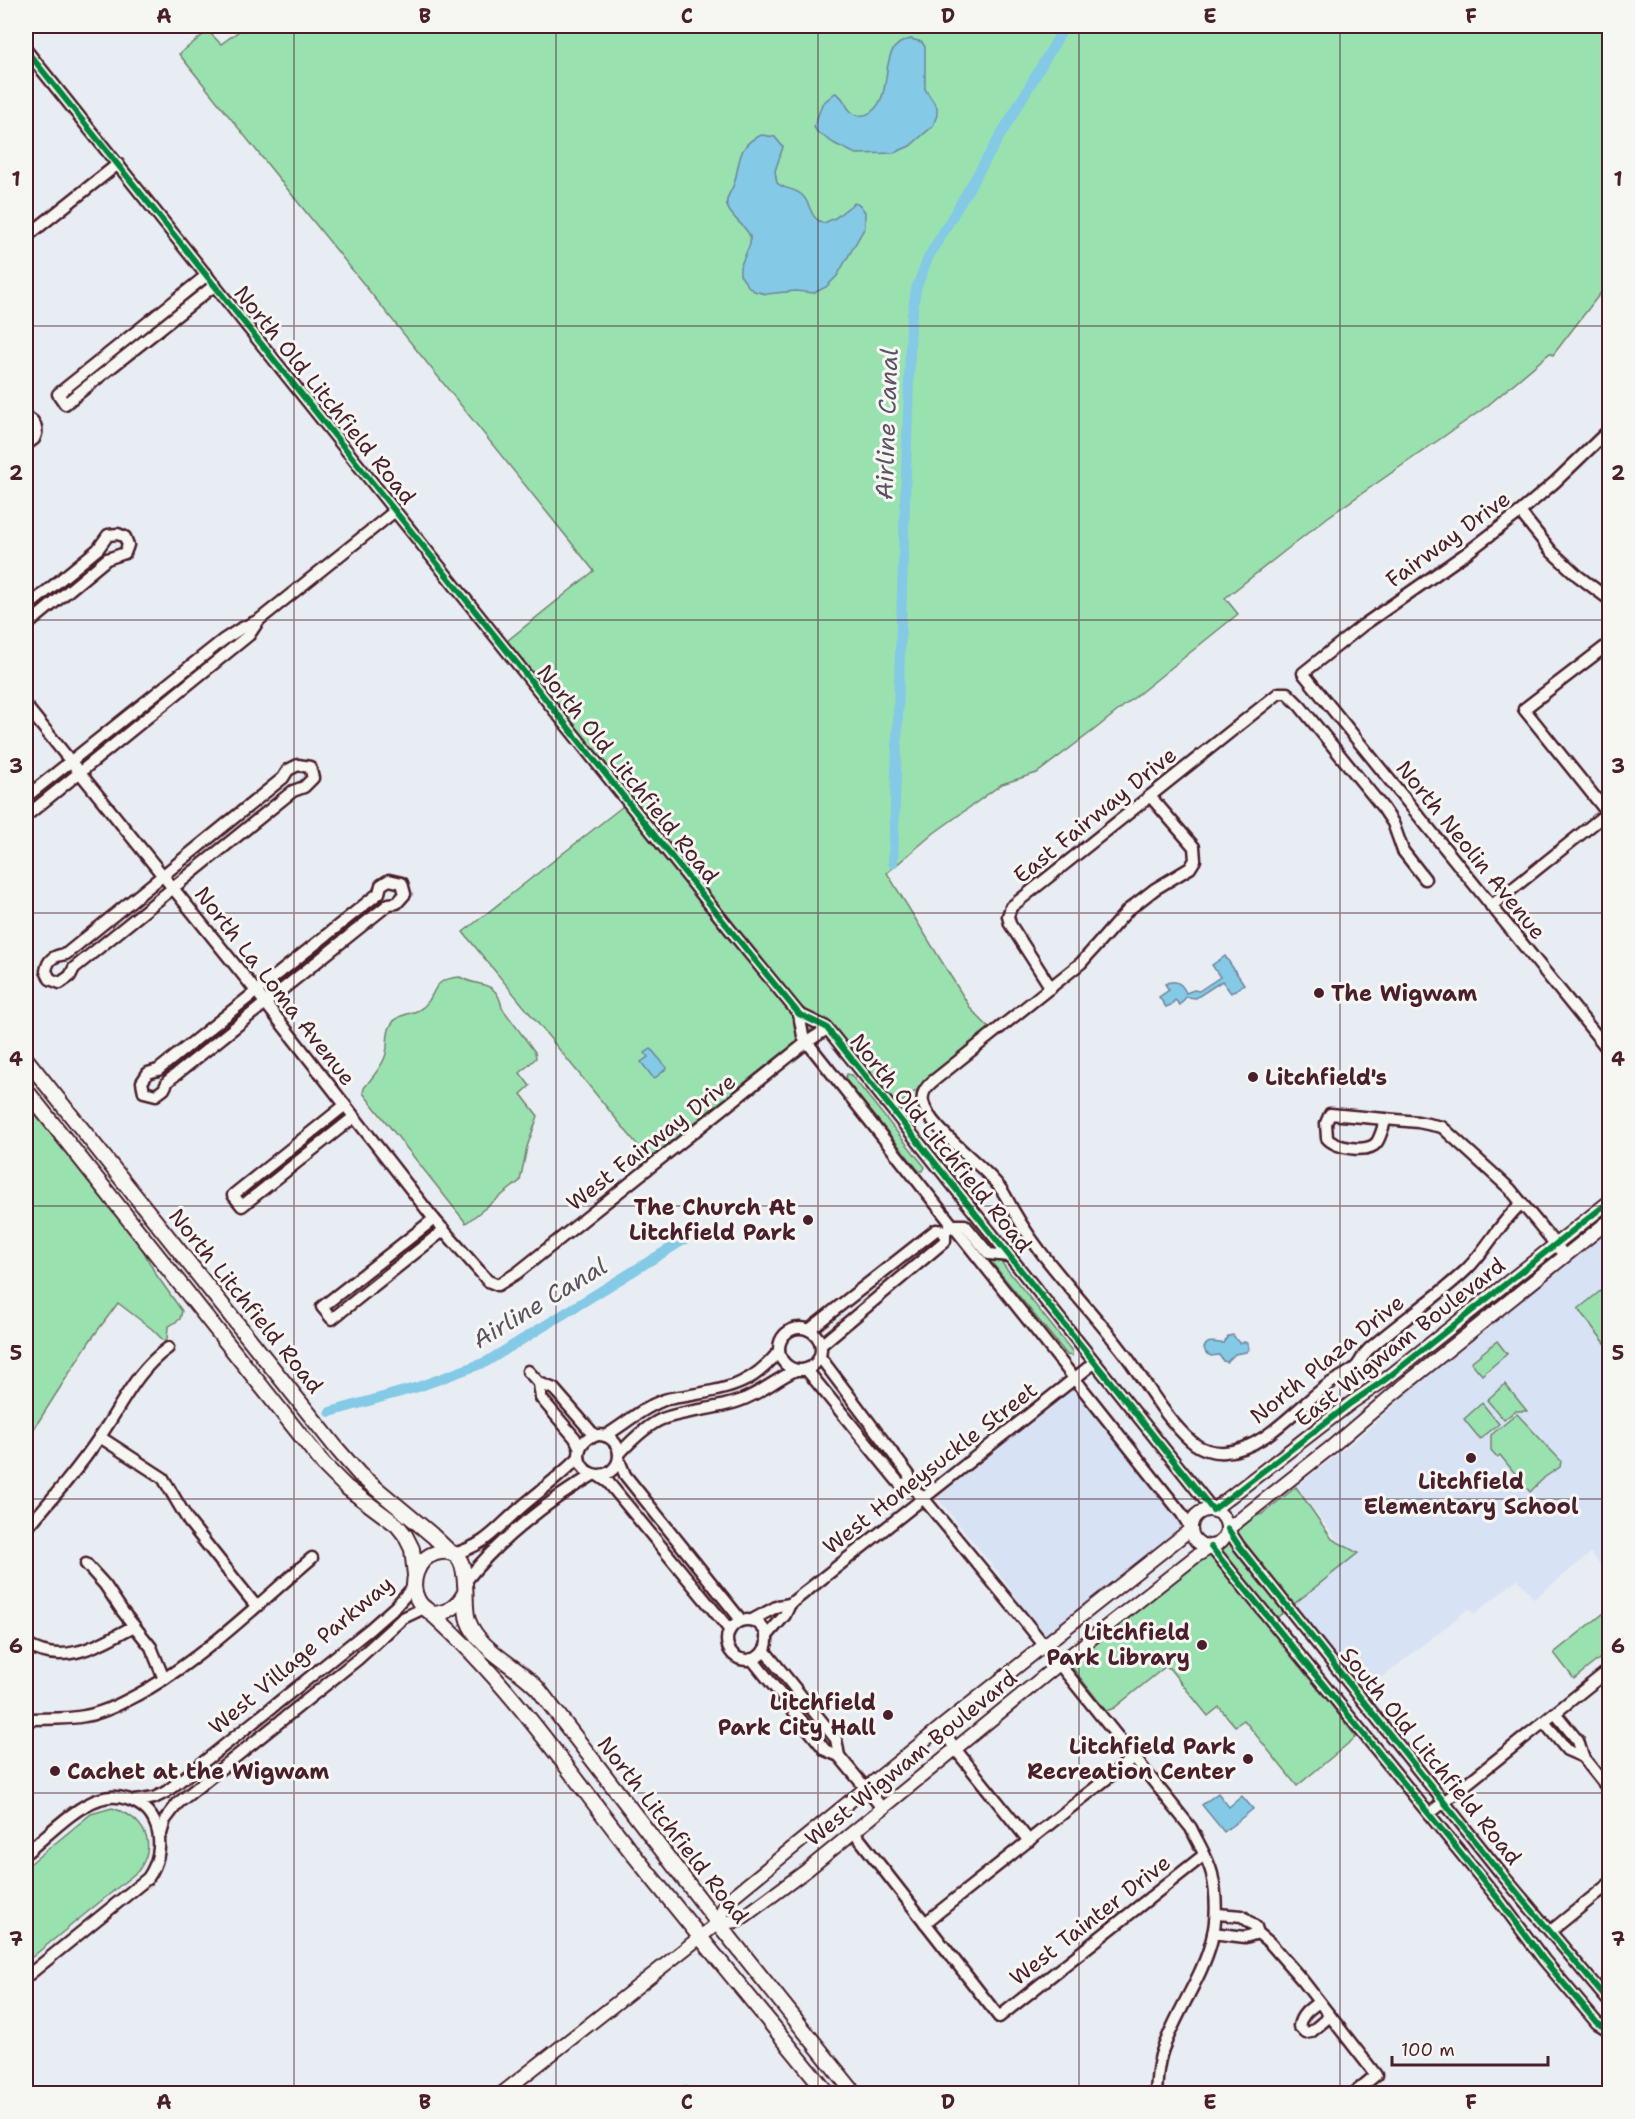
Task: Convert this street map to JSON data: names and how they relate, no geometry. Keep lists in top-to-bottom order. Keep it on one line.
{"streets":{"main road":["North Litchfield Road"],"street":["North Old Litchfield Road","Fairway Drive","East Fairway Drive","North Neolin Avenue","North La Loma Avenue","West Fairway Drive","East Wigwam Boulevard","North Plaza Drive","West Honeysuckle Street","West Village Parkway","South Old Litchfield Road","West Wigwam Boulevard","West Tainter Drive"]},"crossings":[["North Old Litchfield Road","West Fairway Drive"],["North Old Litchfield Road","East Wigwam Boulevard"],["North Old Litchfield Road","West Honeysuckle Street"],["North Old Litchfield Road","South Old Litchfield Road"],["North Old Litchfield Road","West Wigwam Boulevard"],["Fairway Drive","North Neolin Avenue"],["East Fairway Drive","North Plaza Drive"],["North La Loma Avenue","West Fairway Drive"],["North Litchfield Road","West Village Parkway"],["North Litchfield Road","West Wigwam Boulevard"],["East Wigwam Boulevard","South Old Litchfield Road"],["East Wigwam Boulevard","West Wigwam Boulevard"],["South Old Litchfield Road","West Wigwam Boulevard"]],"water":["Airline Canal"],"places":["The Wigwam","Litchfield's","The Church At Litchfield Park","Litchfield Elementary School","Litchfield Park Library","Litchfield Park City Hall","Litchfield Park Recreation Center","Cachet at the Wigwam"],"scale_bar":"100 m","grid":{"columns":["A","B","C","D","E","F"],"rows":["1","2","3","4","5","6","7"]}}
